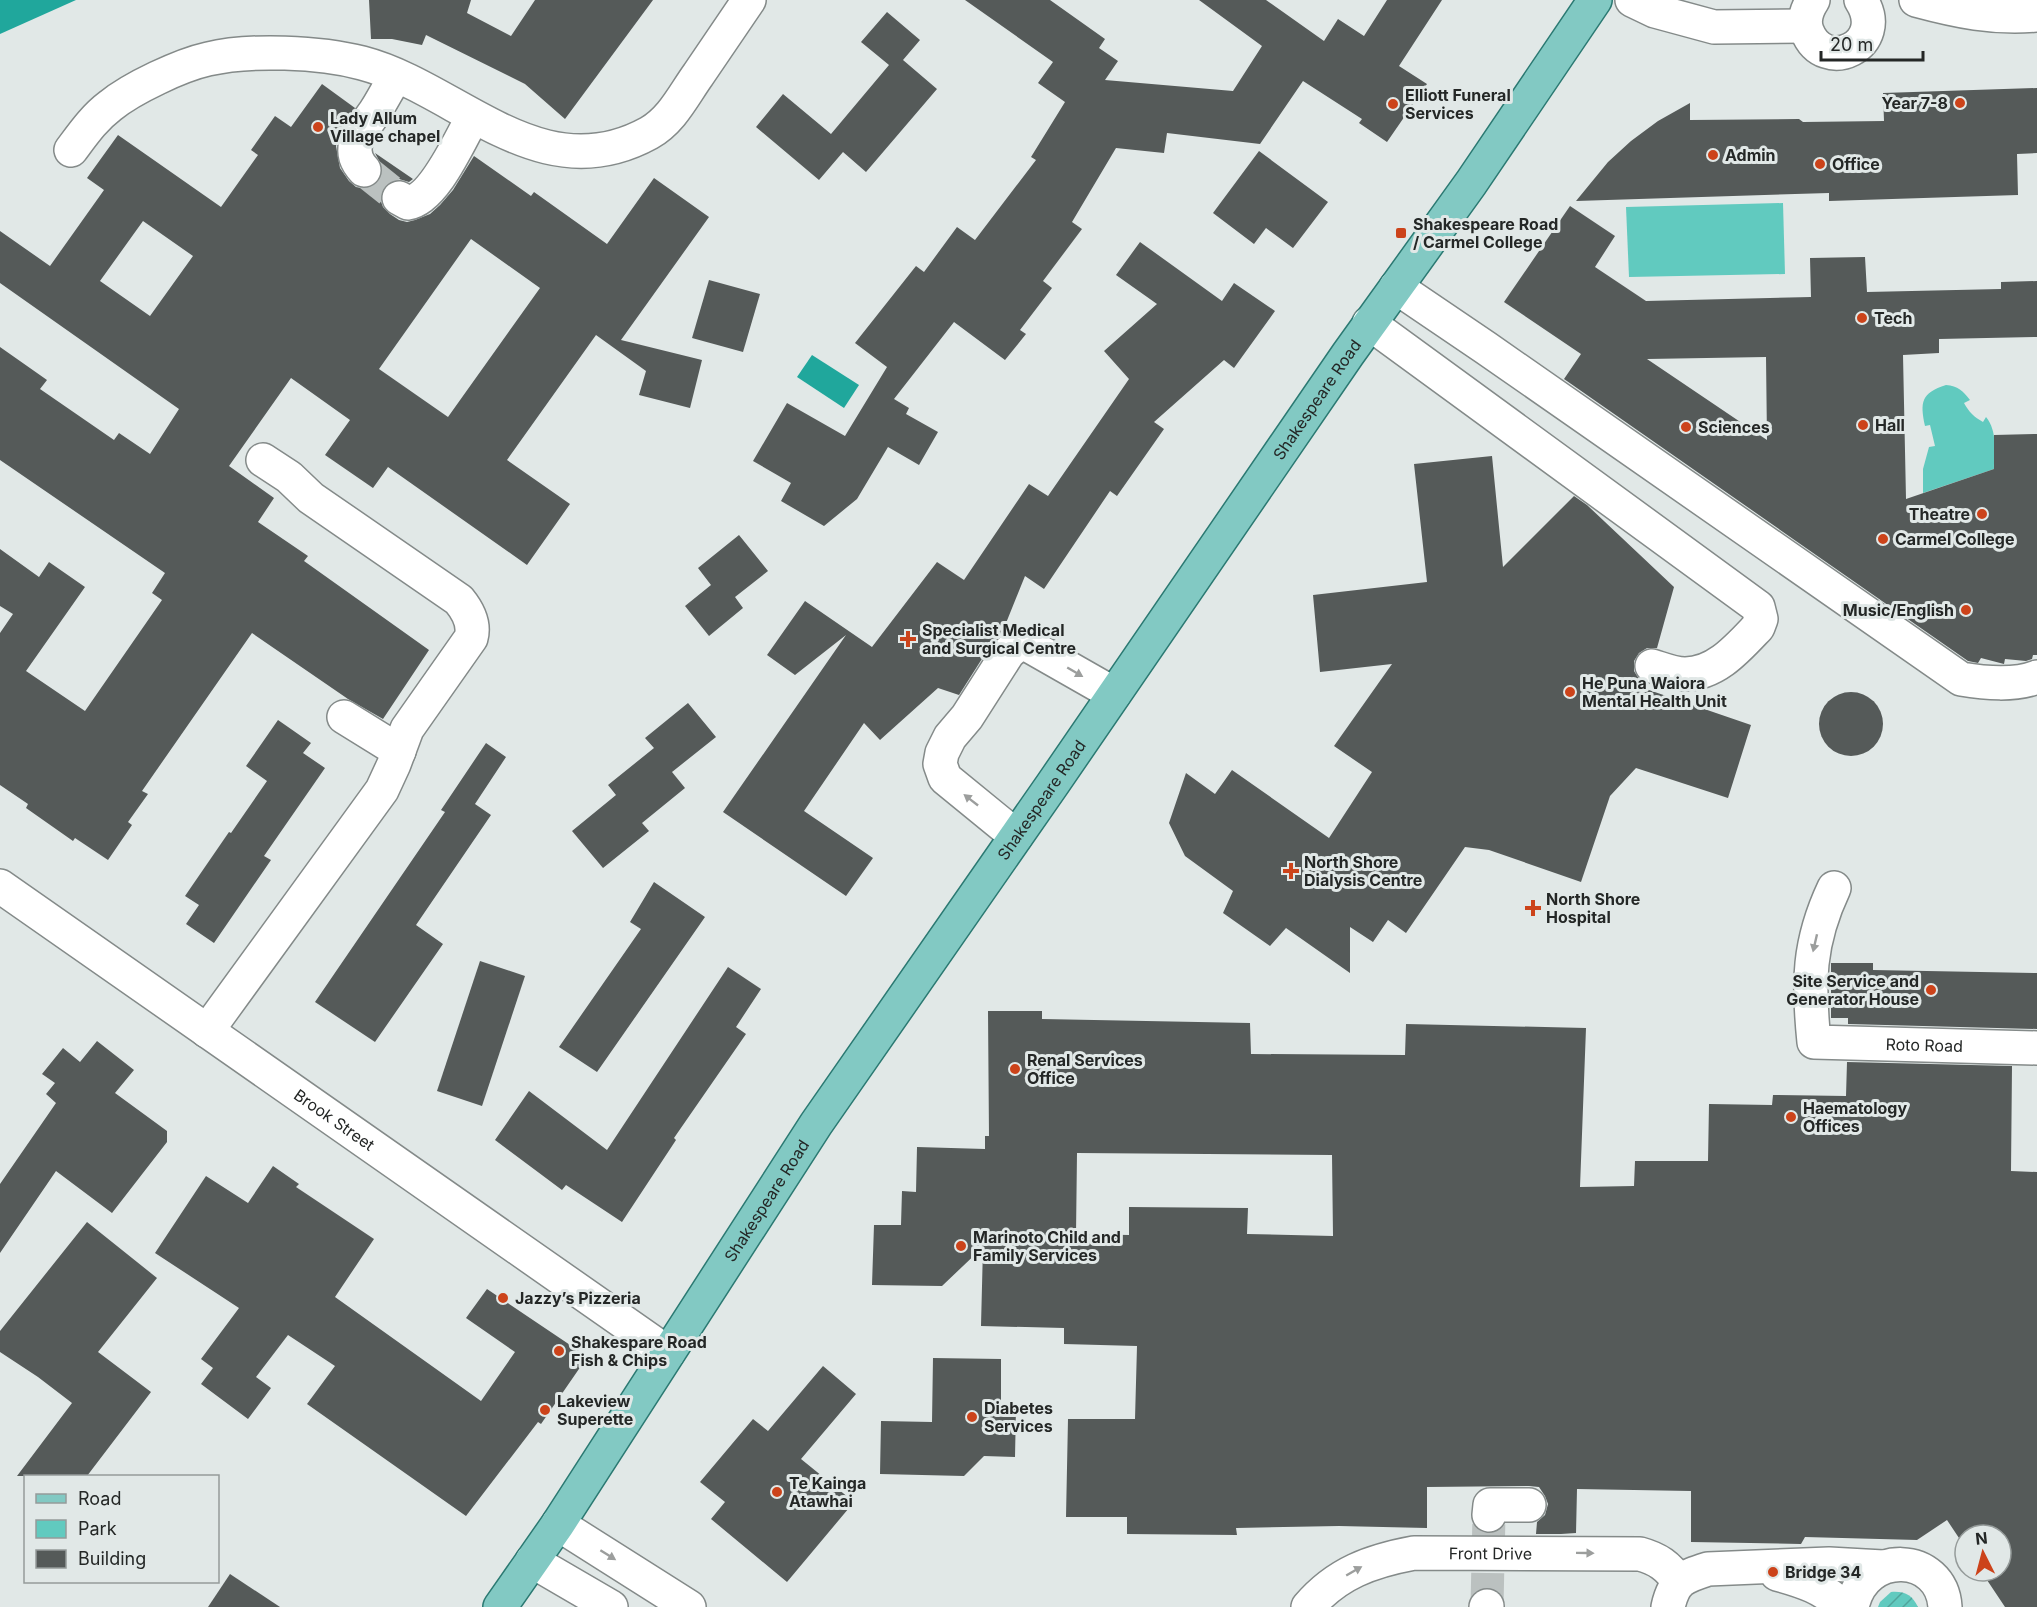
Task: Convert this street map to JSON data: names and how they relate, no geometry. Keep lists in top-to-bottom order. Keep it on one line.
{"streets":{"main road":["Shakespeare Road"],"street":["Roto Road","Brook Street","Front Drive"]},"crossings":[["Shakespeare Road","Brook Street"]],"places":{"other":["Year 7-8","Elliott Funeral Services","Lady Allum Village chapel","Admin","Office","Tech","Hall","Sciences","Theatre","Carmel College","Music/English","He Puna Waiora Mental Health Unit","Site Service and Generator House","Renal Services Office","Haematology Offices","Marinoto Child and Family Services","Jazzy’s Pizzeria","Shakespare Road Fish & Chips","Lakeview Superette","Diabetes Services","Te Kainga Atawhai","Bridge 34"],"transit":["Shakespeare Road / Carmel College"],"health":["Specialist Medical and Surgical Centre","North Shore Dialysis Centre","North Shore Hospital"]},"legend":["Road","Park","Building"],"scale_bar":"20 m","north":"top"}
